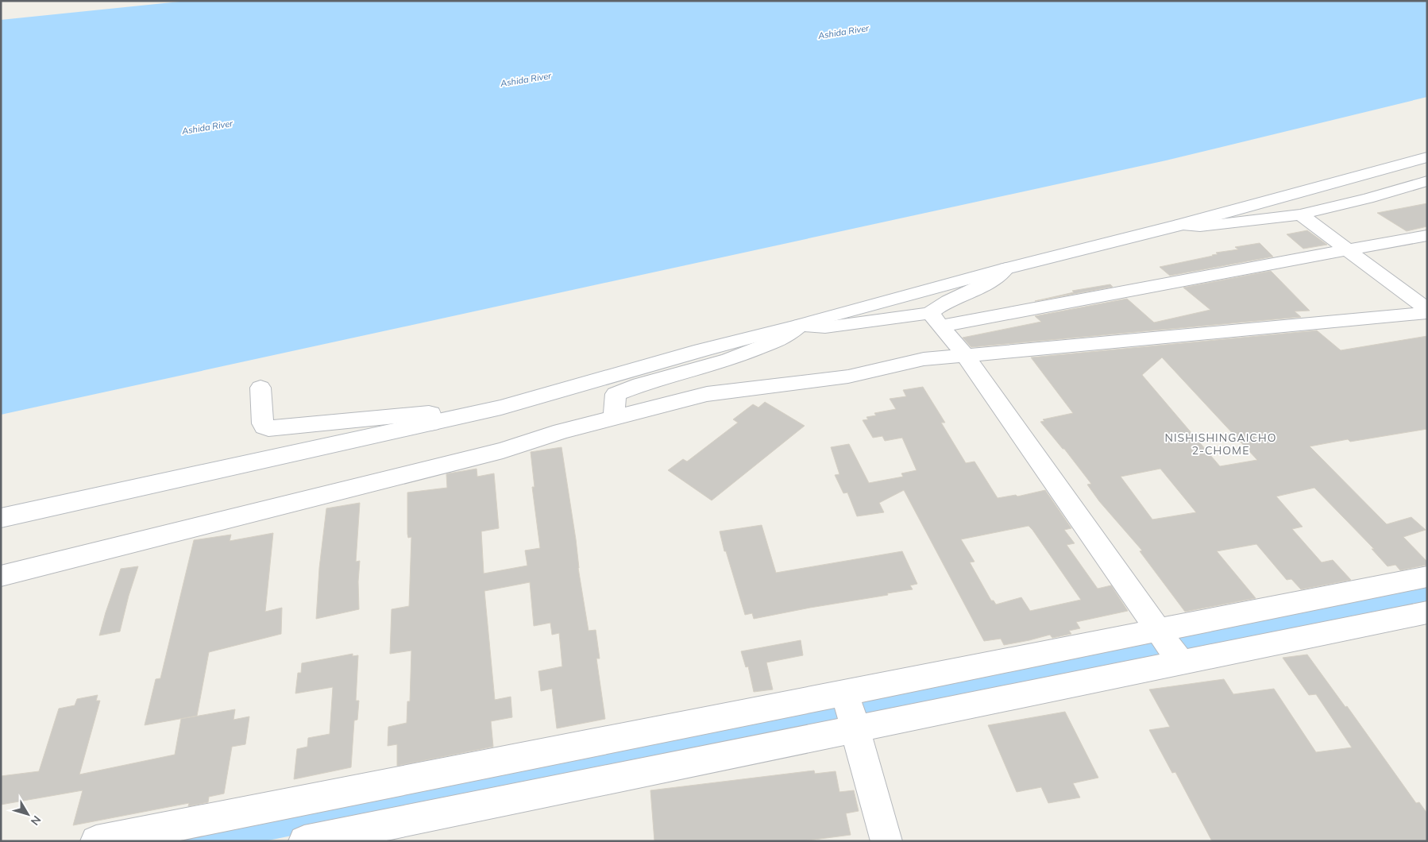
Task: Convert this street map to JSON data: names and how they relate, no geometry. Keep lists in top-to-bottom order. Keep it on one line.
{"districts":["NISHISHINGAICHO 2-CHOME"],"water":["Ashida River"],"north":"bottom right"}
